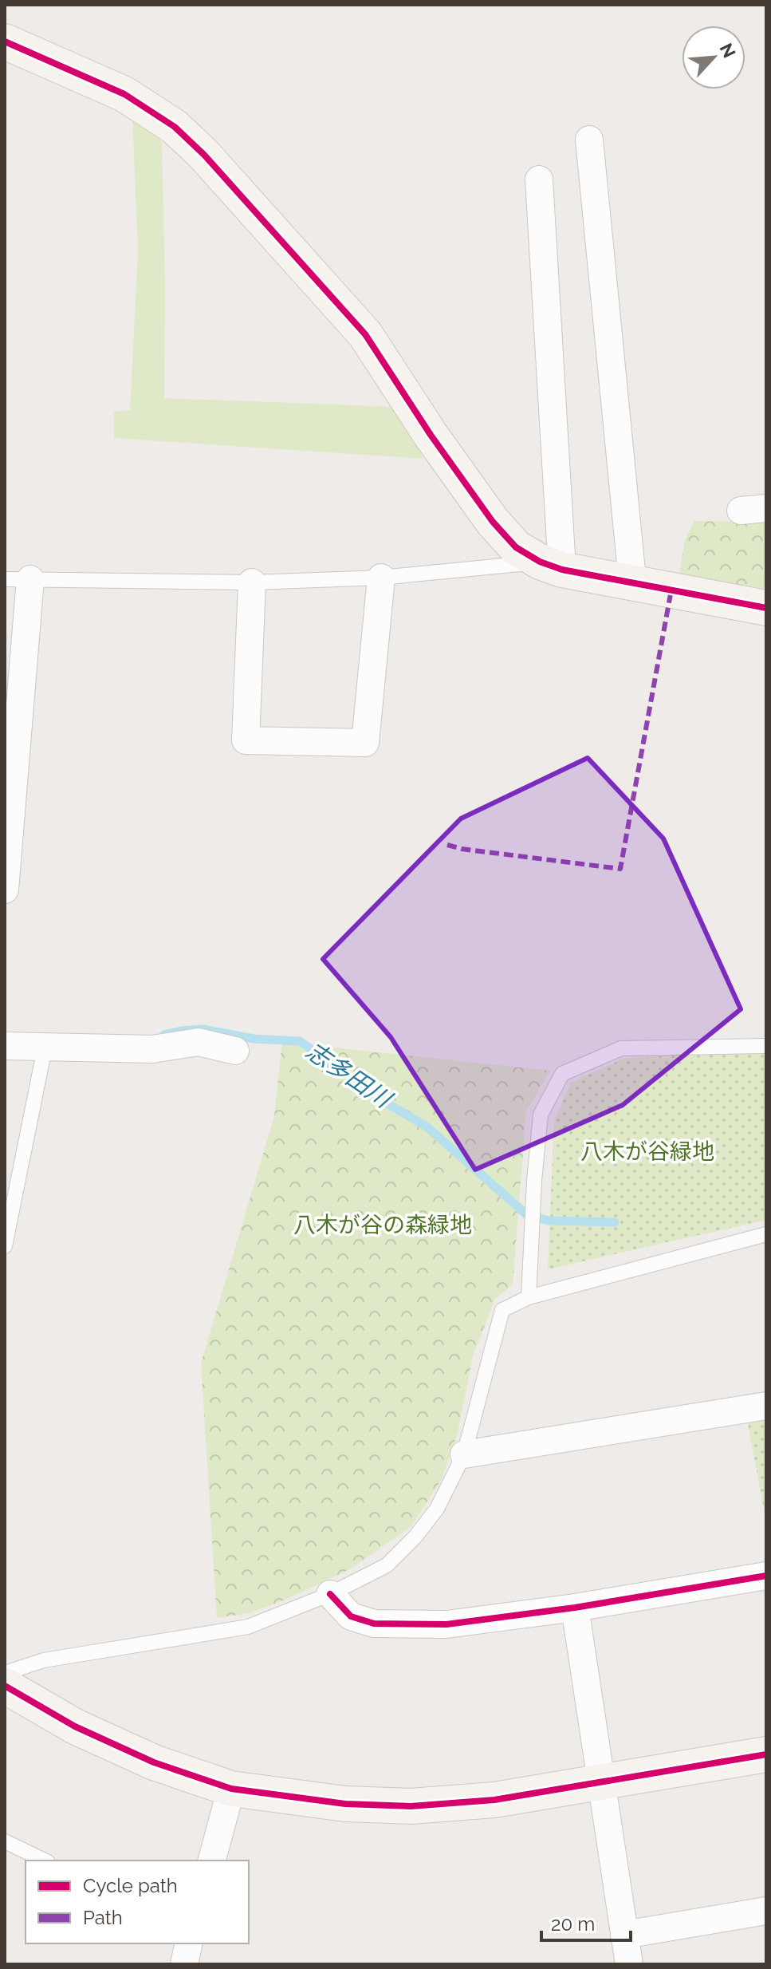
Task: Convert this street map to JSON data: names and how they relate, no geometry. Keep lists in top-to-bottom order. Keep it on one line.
{"water":["志多田川"],"parks":["八木が谷緑地","八木が谷の森緑地"],"legend":["Cycle path","Path"],"scale_bar":"20 m","north":"top right"}
